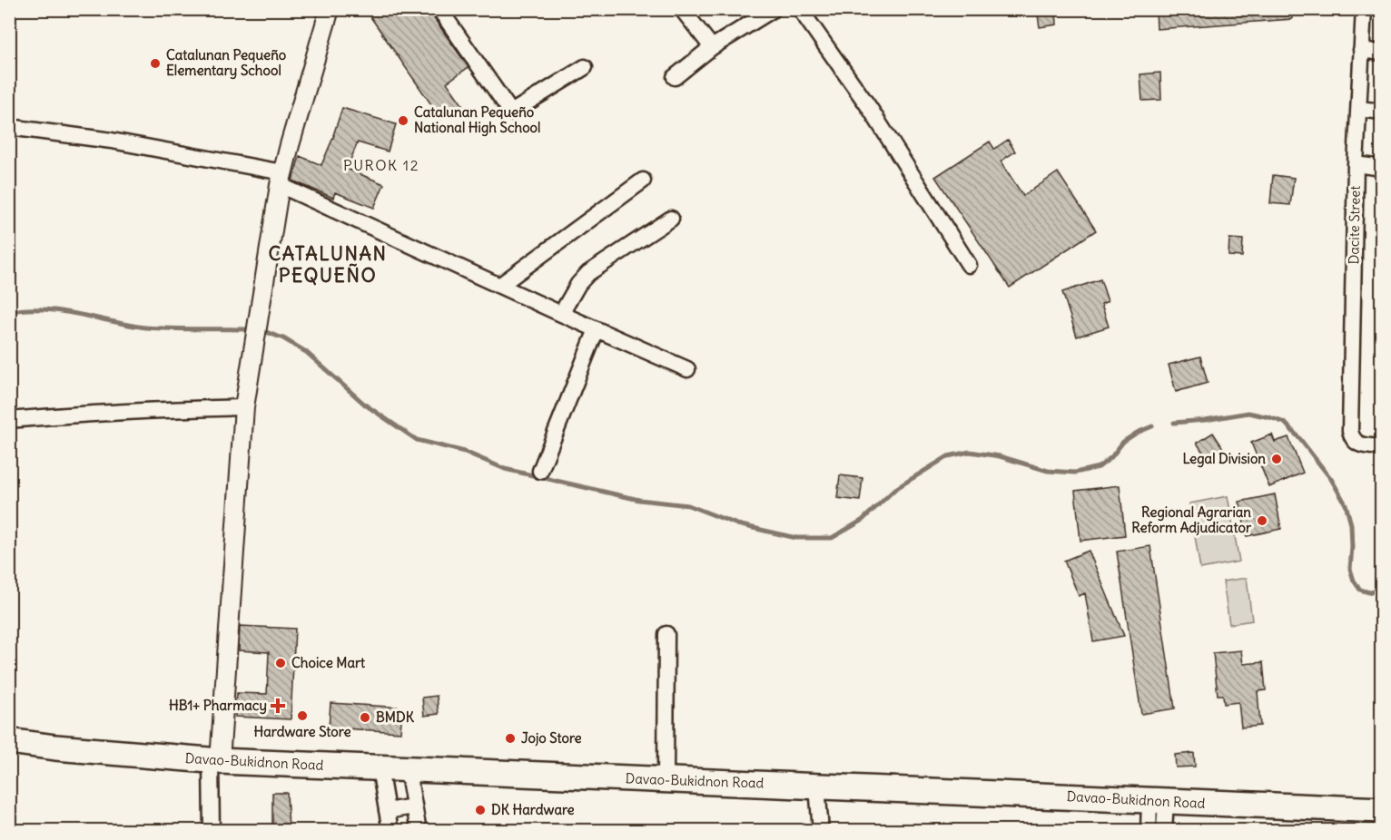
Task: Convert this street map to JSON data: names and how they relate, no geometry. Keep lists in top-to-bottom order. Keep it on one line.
{"streets":{"highway":["Davao-Bukidnon Road"],"street":["Dacite Street"]},"districts":["PUROK 12","CATALUNAN PEQUEÑO"],"places":{"other":["Catalunan Pequeño Elementary School","Catalunan Pequeño National High School","Legal Division","Regional Agrarian Reform Adjudicator","Choice Mart","Hardware Store","BMDK","Jojo Store","DK Hardware"],"health":["HB1+ Pharmacy"]}}
